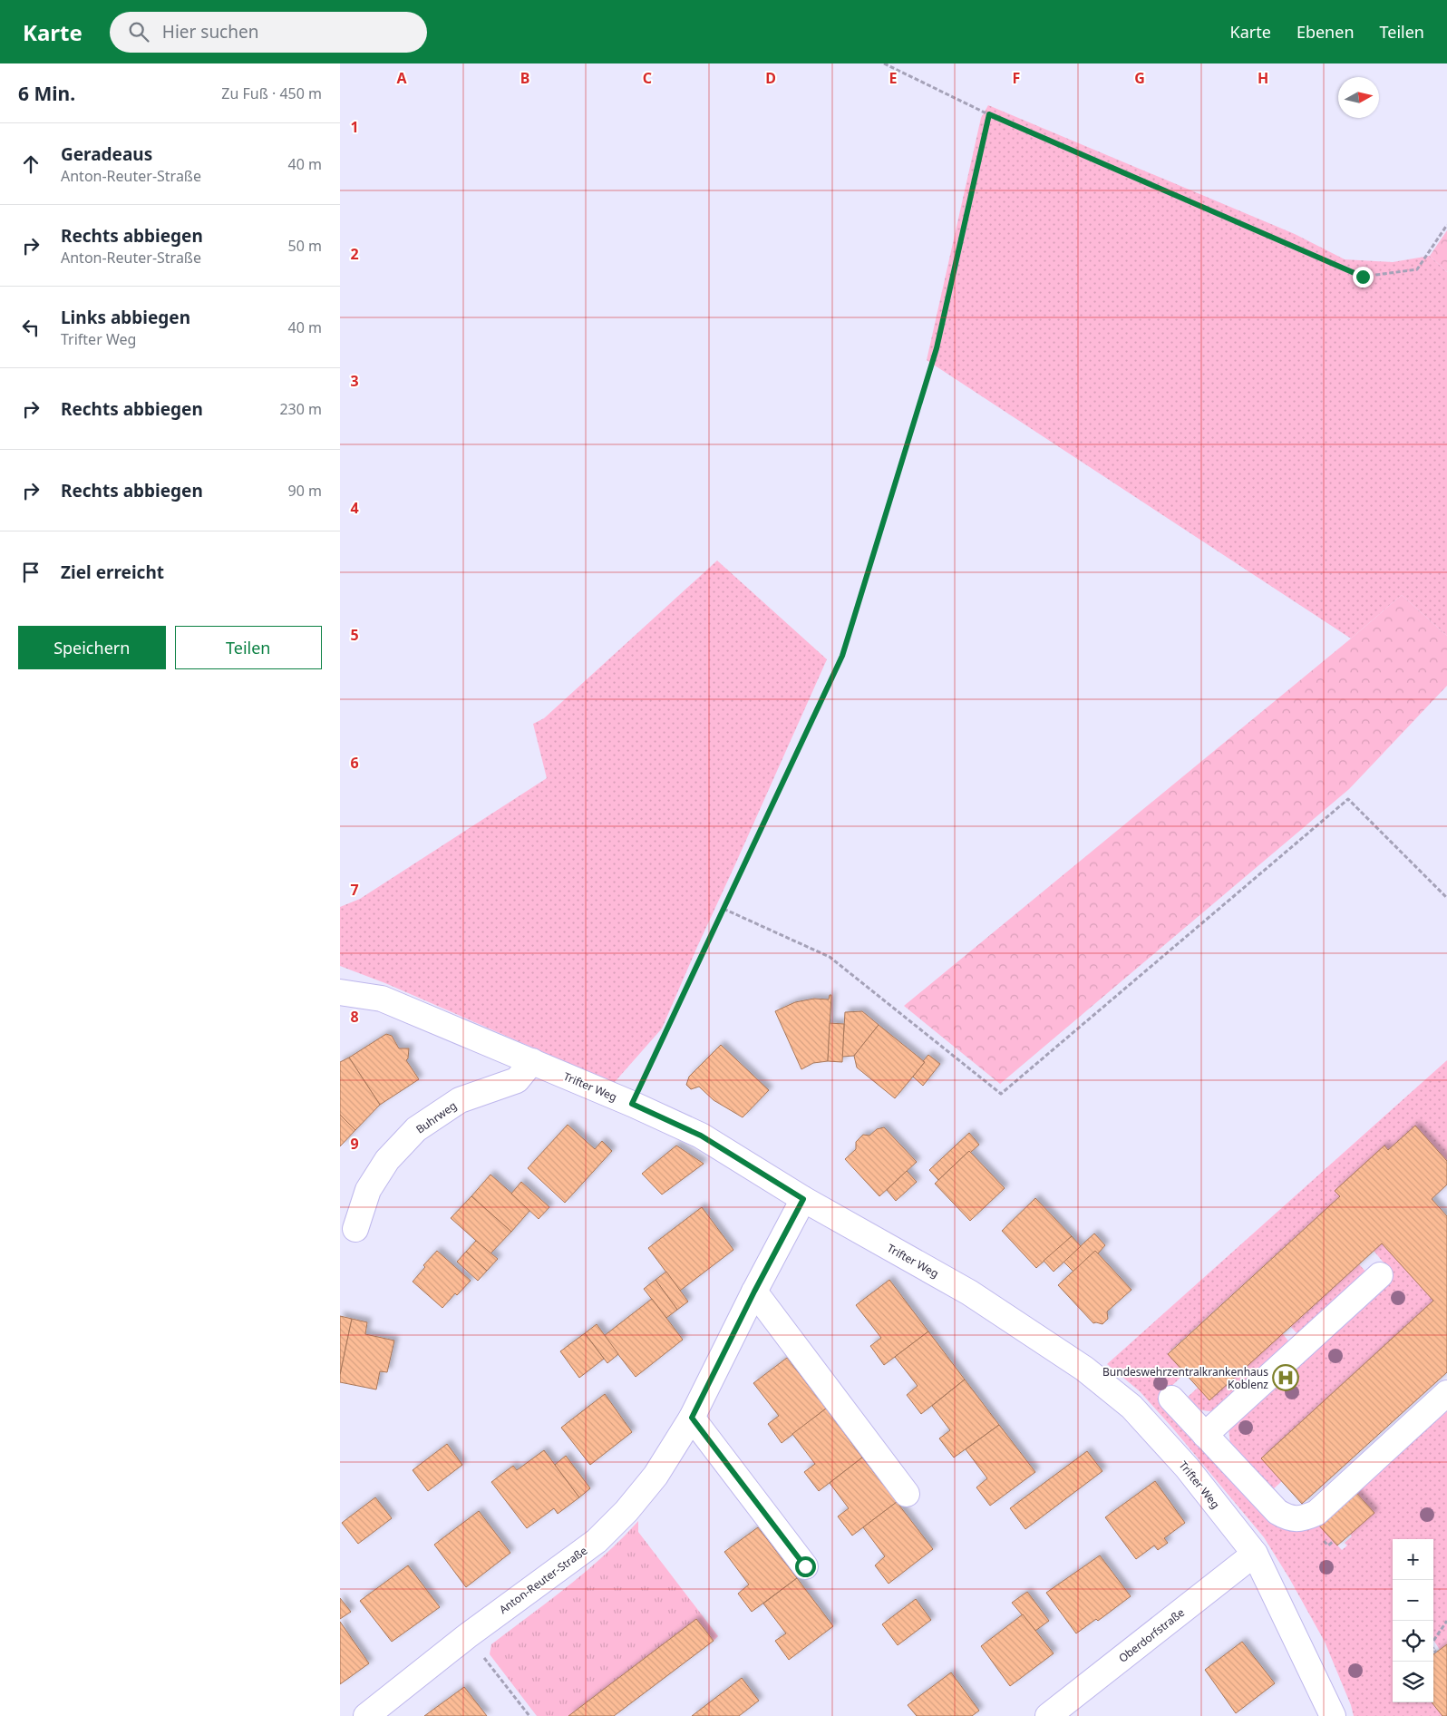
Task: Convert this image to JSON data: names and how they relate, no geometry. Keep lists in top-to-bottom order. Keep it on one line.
{"streets":{"street":["Trifter Weg","Buhrweg","Anton-Reuter-Straße","Oberdorfstraße"]},"crossings":[["Trifter Weg","Buhrweg"],["Trifter Weg","Anton-Reuter-Straße"],["Trifter Weg","Oberdorfstraße"]],"places":{"hospital":["Bundeswehrzentralkrankenhaus Koblenz"]},"north":"right","page":{"header":"Karte","search":"Hier suchen","nav":["Karte","Ebenen","Teilen"],"heading":["6 Min.","Zu Fuß · 450 m"],"list":[["Geradeaus","Anton-Reuter-Straße","40 m"],["Rechts abbiegen","Anton-Reuter-Straße","50 m"],["Links abbiegen","Trifter Weg","40 m"],["Rechts abbiegen","230 m"],["Rechts abbiegen","90 m"],"Ziel erreicht"],"buttons":["Speichern","Teilen"],"map_buttons":["+","−"]},"grid":{"columns":["A","B","C","D","E","F","G","H"],"rows":["1","2","3","4","5","6","7","8","9"]}}
